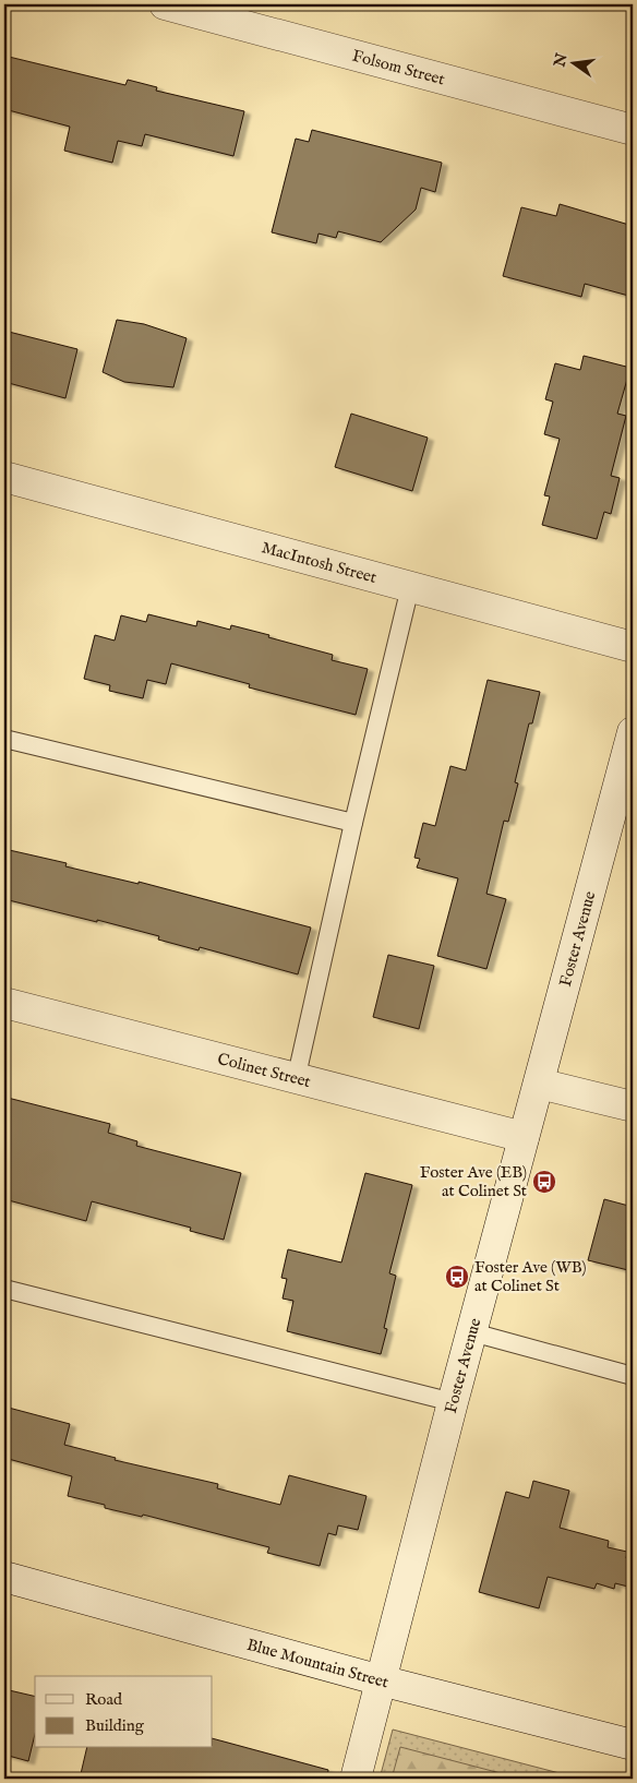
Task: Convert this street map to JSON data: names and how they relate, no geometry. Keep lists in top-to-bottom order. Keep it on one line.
{"streets":{"street":["Folsom Street","MacIntosh Street","Foster Avenue","Colinet Street","Blue Mountain Street"]},"crossings":[["Foster Avenue","Colinet Street"],["Foster Avenue","Blue Mountain Street"]],"places":{"bus stop":["Foster Ave (EB) at Colinet St","Foster Ave (WB) at Colinet St"]},"legend":["Road","Building"],"north":"left"}
